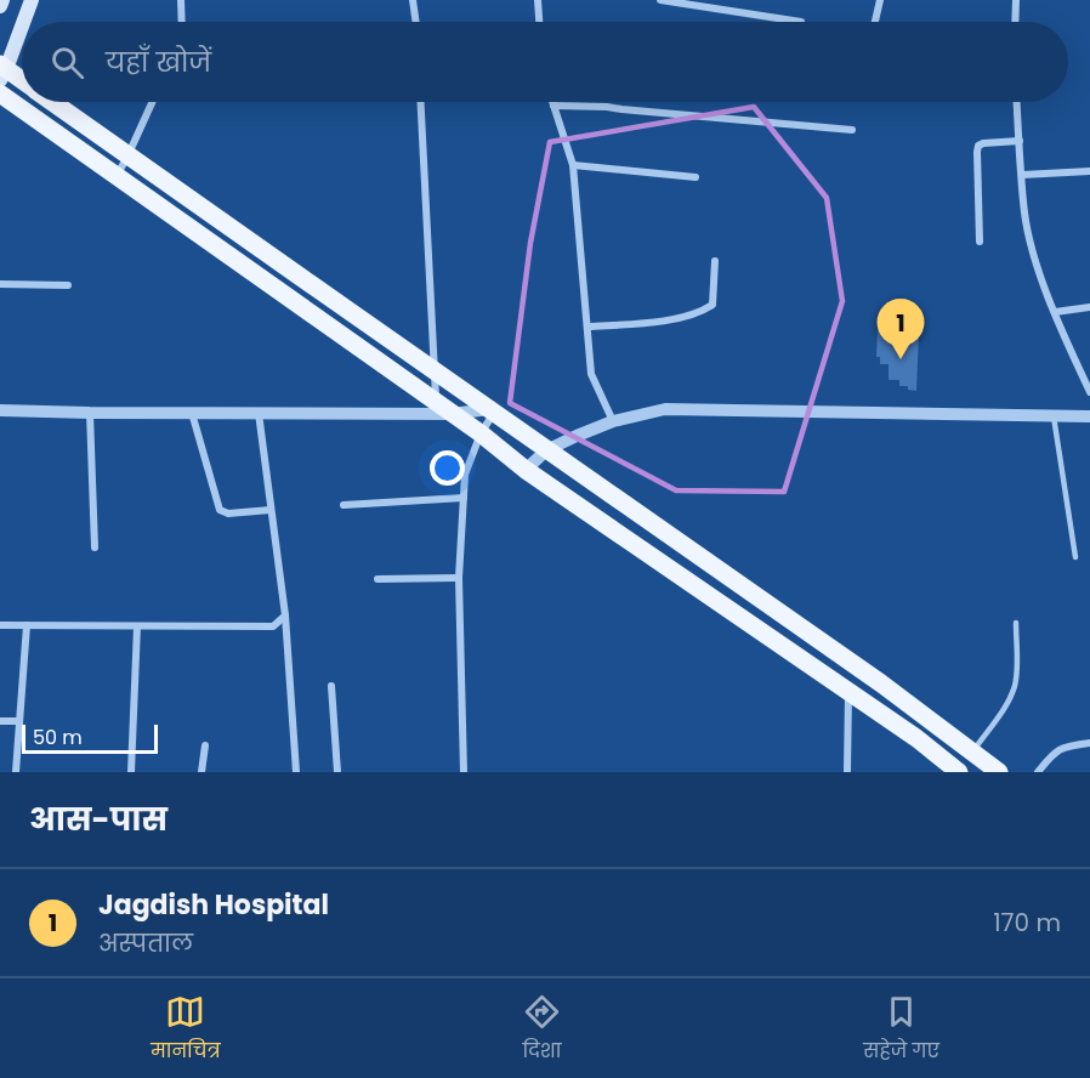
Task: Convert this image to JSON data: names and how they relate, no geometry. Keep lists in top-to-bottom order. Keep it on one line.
{"scale_bar":"50 m","page":{"search":"यहाँ खोजें","pins":"1","scale":"50 m","heading":"आस-पास","list":[{"mark":"1","name":"Jagdish Hospital","note":"अस्पताल","value":"170 m"}],"nav":["मानचित्र","दिशा","सहेजे गए"]}}
